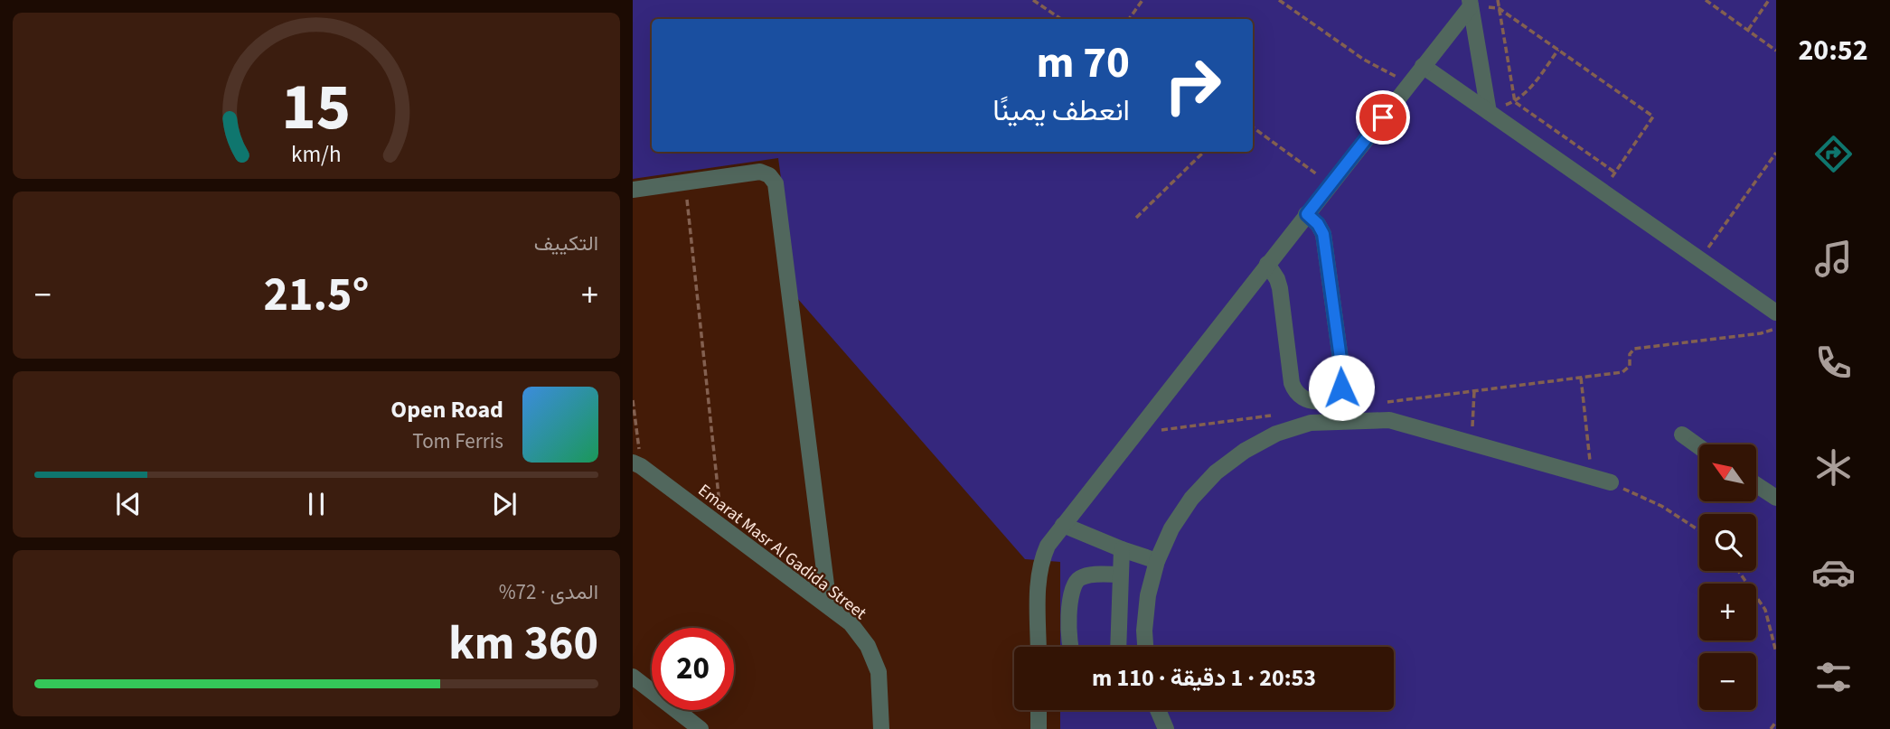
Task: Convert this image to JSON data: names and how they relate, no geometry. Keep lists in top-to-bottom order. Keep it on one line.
{"streets":{"street":["Emarat Masr Al Gadida Street"]},"north":"top left","page":{"tabs":"20:52","turn":["70 m","انعطف يمينًا"],"tile":["التكييف",["المدى · 72%","360 km"]],"heat":["−","21.5°","+"],"song":["Open Road","Tom Ferris"],"map_buttons":["+","−"],"limit":"20","trip":"20:53 · 1 دقيقة · 110 m","gauge":["15","km/h"]}}
